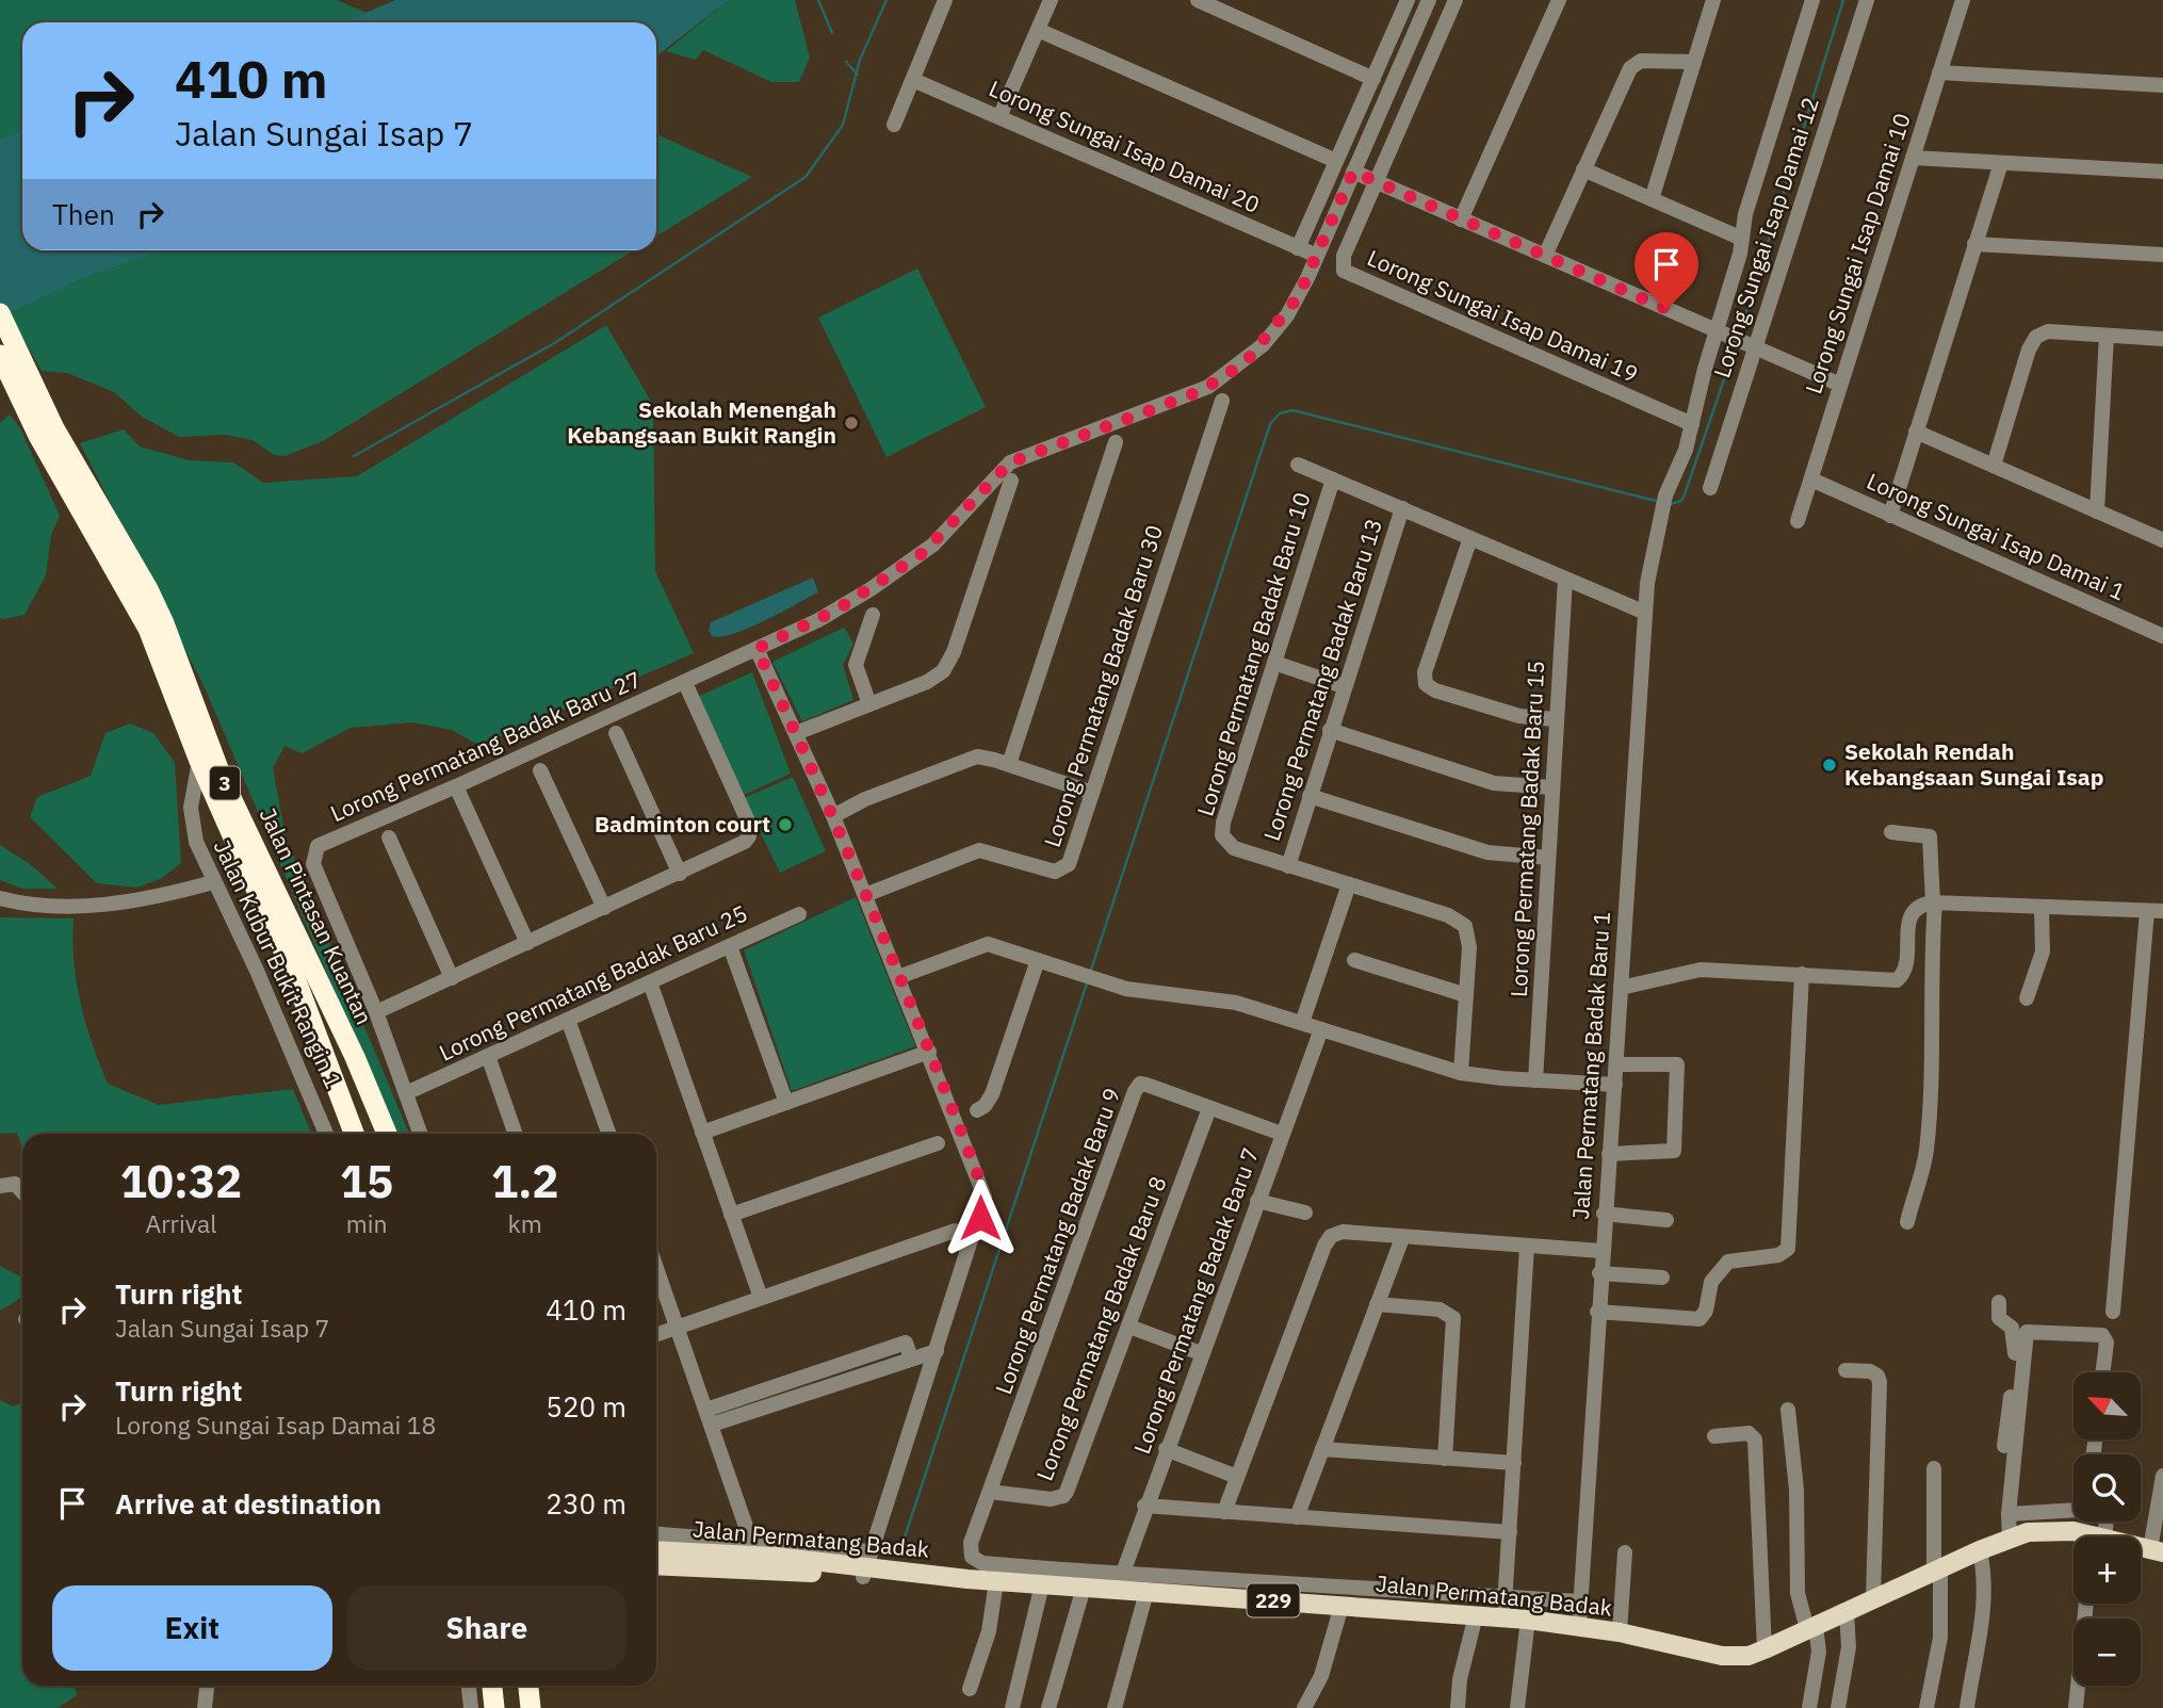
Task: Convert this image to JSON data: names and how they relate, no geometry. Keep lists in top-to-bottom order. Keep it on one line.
{"streets":{"highway":["3","Jalan Pintasan Kuantan"],"main road":["Jalan Permatang Badak","229"],"street":["Lorong Sungai Isap Damai 20","Lorong Sungai Isap Damai 12","Lorong Sungai Isap Damai 10","Lorong Sungai Isap Damai 19","Lorong Sungai Isap Damai 1","Lorong Permatang Badak Baru 10","Lorong Permatang Badak Baru 13","Lorong Permatang Badak Baru 30","Lorong Permatang Badak Baru 27","Lorong Permatang Badak Baru 15","Jalan Kubur Bukit Rangin 1","Lorong Permatang Badak Baru 25","Jalan Permatang Badak Baru 1","Lorong Permatang Badak Baru 9","Lorong Permatang Badak Baru 7","Lorong Permatang Badak Baru 8"]},"crossings":[["Lorong Sungai Isap Damai 20","Lorong Permatang Badak Baru 27"],["Lorong Sungai Isap Damai 10","Lorong Sungai Isap Damai 1"],["Lorong Sungai Isap Damai 19","Jalan Permatang Badak Baru 1"],["Lorong Permatang Badak Baru 10","Lorong Permatang Badak Baru 13"],["Lorong Permatang Badak Baru 27","Lorong Permatang Badak Baru 25"],["Jalan Pintasan Kuantan","Jalan Kubur Bukit Rangin 1"],["Jalan Permatang Badak Baru 1","Jalan Permatang Badak"],["Lorong Permatang Badak Baru 9","Lorong Permatang Badak Baru 7"],["Lorong Permatang Badak Baru 9","Lorong Permatang Badak Baru 8"],["Lorong Permatang Badak Baru 9","Jalan Permatang Badak"],["Lorong Permatang Badak Baru 7","Jalan Permatang Badak"]],"places":["Sekolah Menengah Kebangsaan Bukit Rangin","Sekolah Rendah Kebangsaan Sungai Isap","Badminton court"],"north":"top left","page":{"turn":["410 m","Jalan Sungai Isap 7"],"then":"Then","eta":["10:32","Arrival","15","min","1.2","km"],"list":[{"name":"Turn right","note":"Jalan Sungai Isap 7","value":"410 m"},{"name":"Turn right","note":"Lorong Sungai Isap Damai 18","value":"520 m"},{"name":"Arrive at destination","value":"230 m"}],"map_buttons":["+","−"],"buttons":["Exit","Share"]}}
